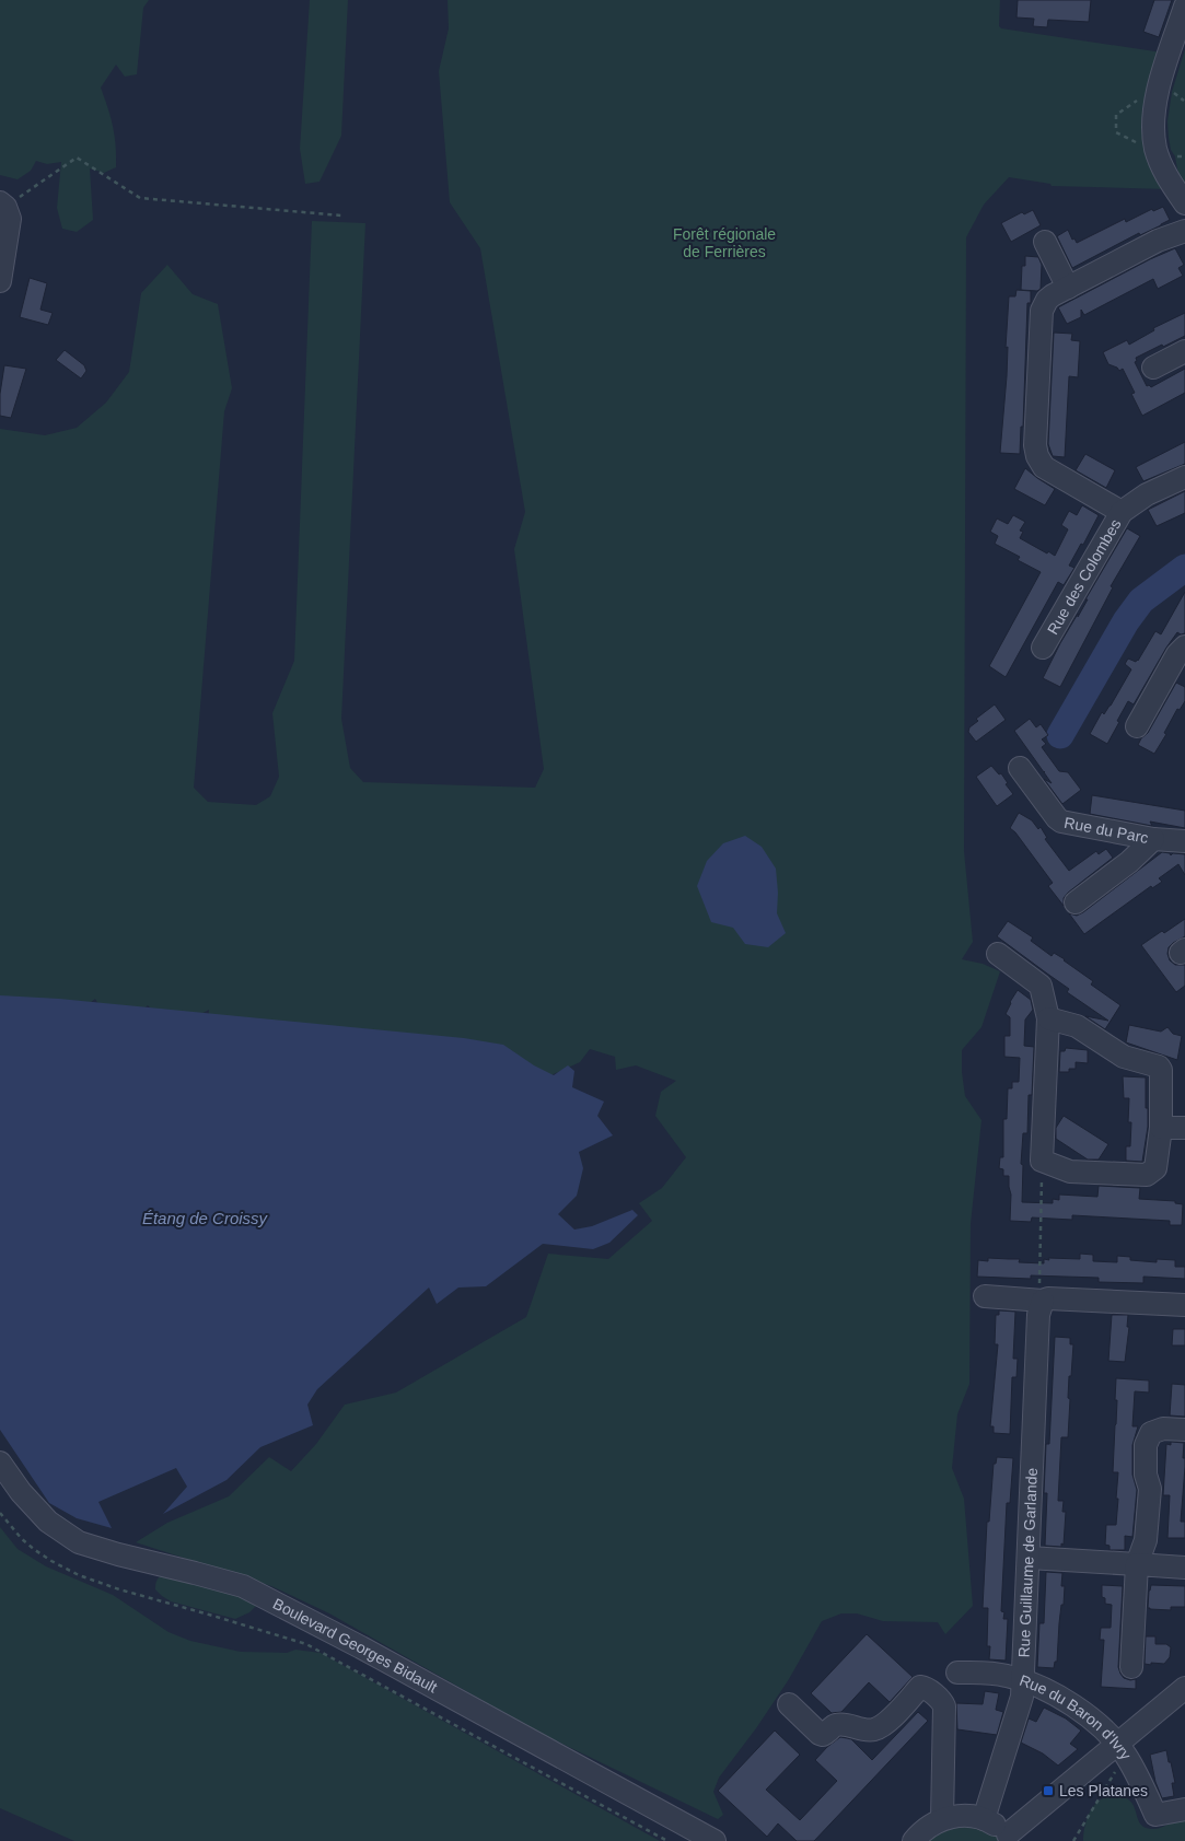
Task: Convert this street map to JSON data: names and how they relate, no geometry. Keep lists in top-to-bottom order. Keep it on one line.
{"streets":{"street":["Rue des Colombes","Rue du Parc","Rue Guillaume de Garlande","Boulevard Georges Bidault","Rue du Baron d'Ivry"]},"crossings":[["Rue Guillaume de Garlande","Rue du Baron d'Ivry"]],"water":["Étang de Croissy"],"parks":["Forêt régionale de Ferrières"],"places":{"transit":["Les Platanes"]}}
